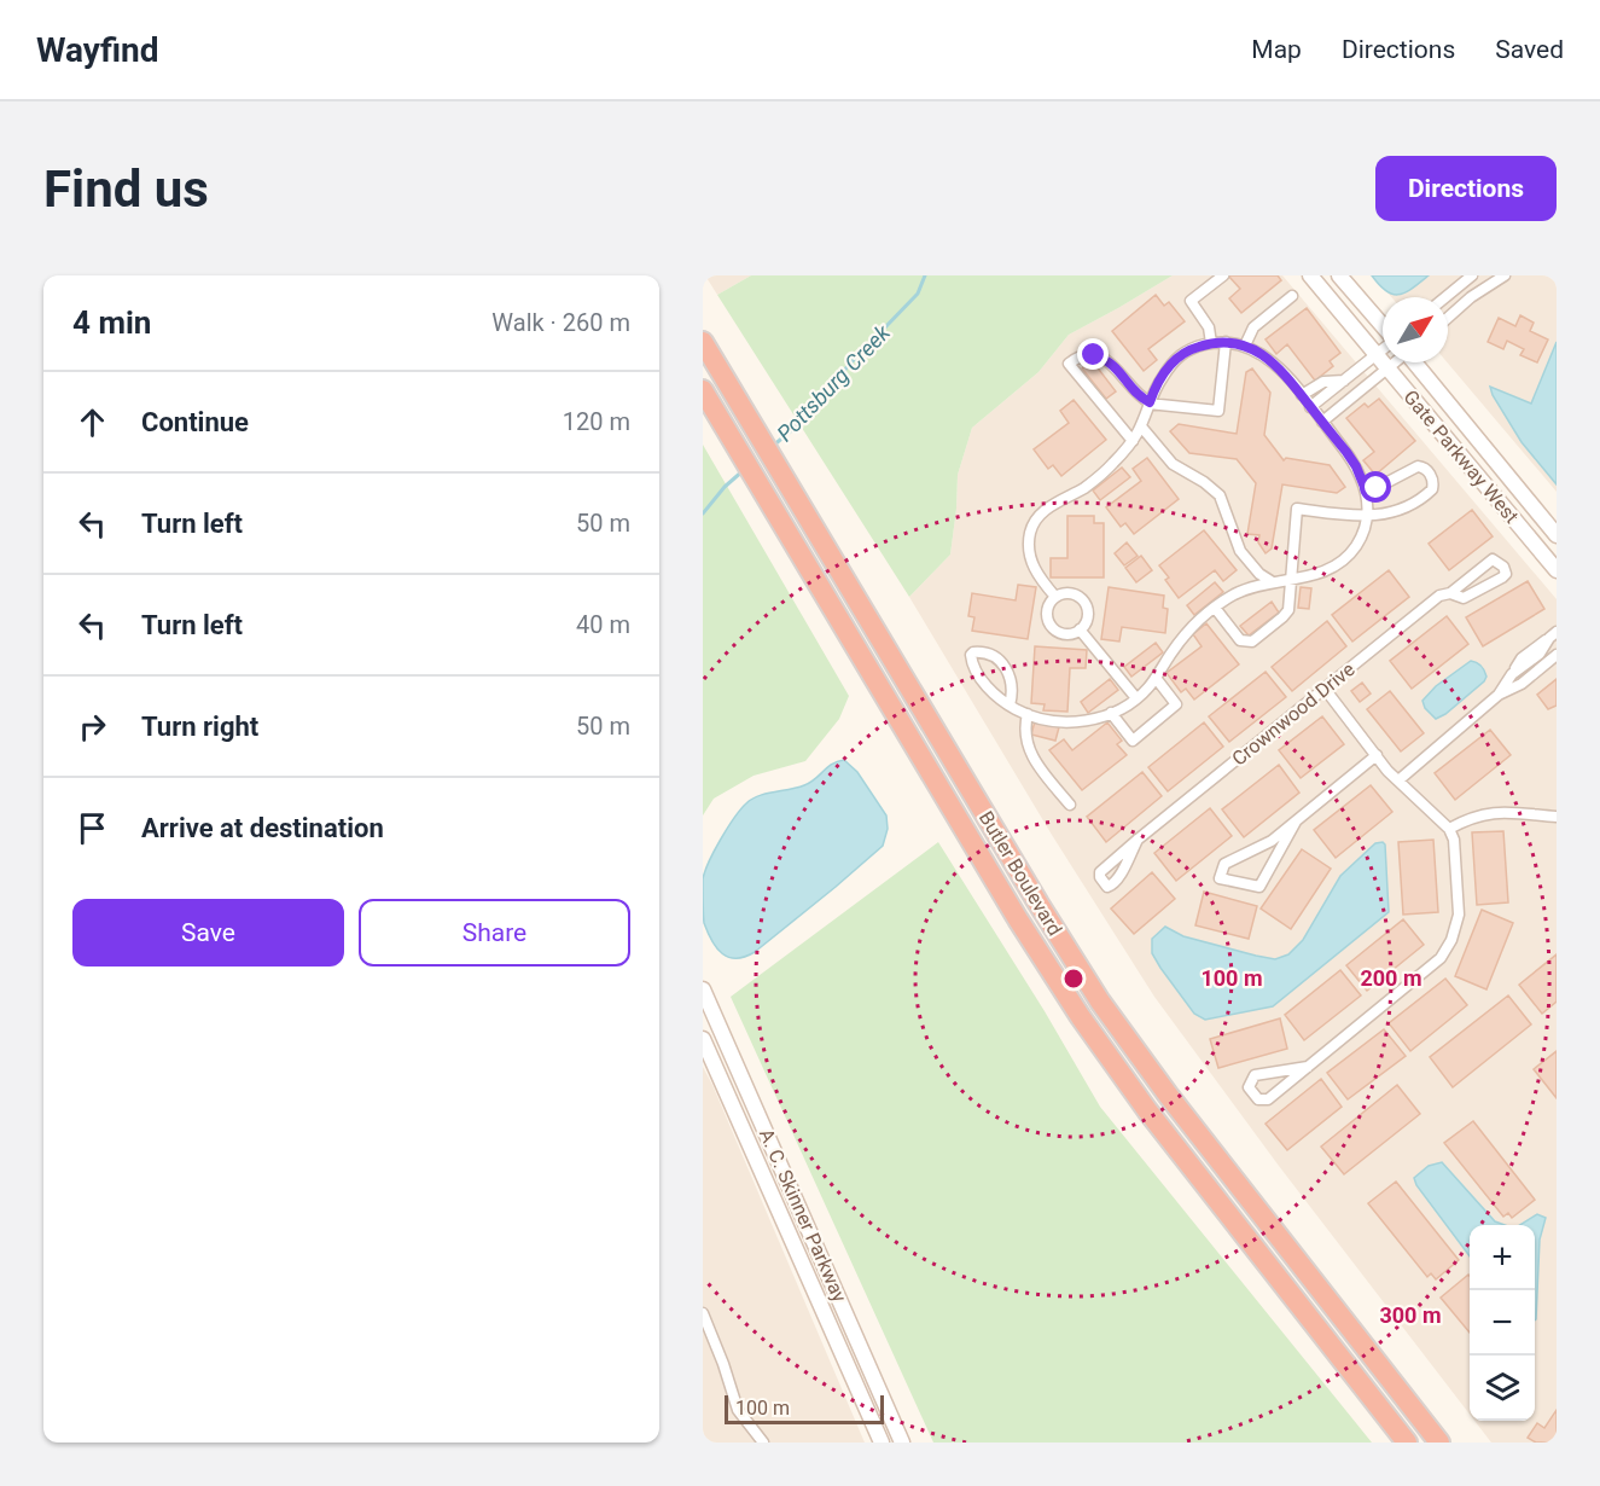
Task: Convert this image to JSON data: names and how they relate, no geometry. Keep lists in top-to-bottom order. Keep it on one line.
{"streets":{"highway":["Butler Boulevard"],"main road":["Gate Parkway West","A. C. Skinner Parkway"],"street":["Crownwood Drive"]},"water":["Pottsburg Creek"],"scale_bar":"100 m","north":"top right","page":{"header":"Wayfind","nav":["Map","Directions","Saved"],"buttons":["Directions",["Save","Share"]],"title":"Find us","heading":["4 min","Walk · 260 m"],"list":[["Continue","120 m"],["Turn left","50 m"],["Turn left","40 m"],["Turn right","50 m"],"Arrive at destination"],"map_buttons":["+","−"],"scale":"100 m"},"rings":["100 m","200 m","300 m"]}
